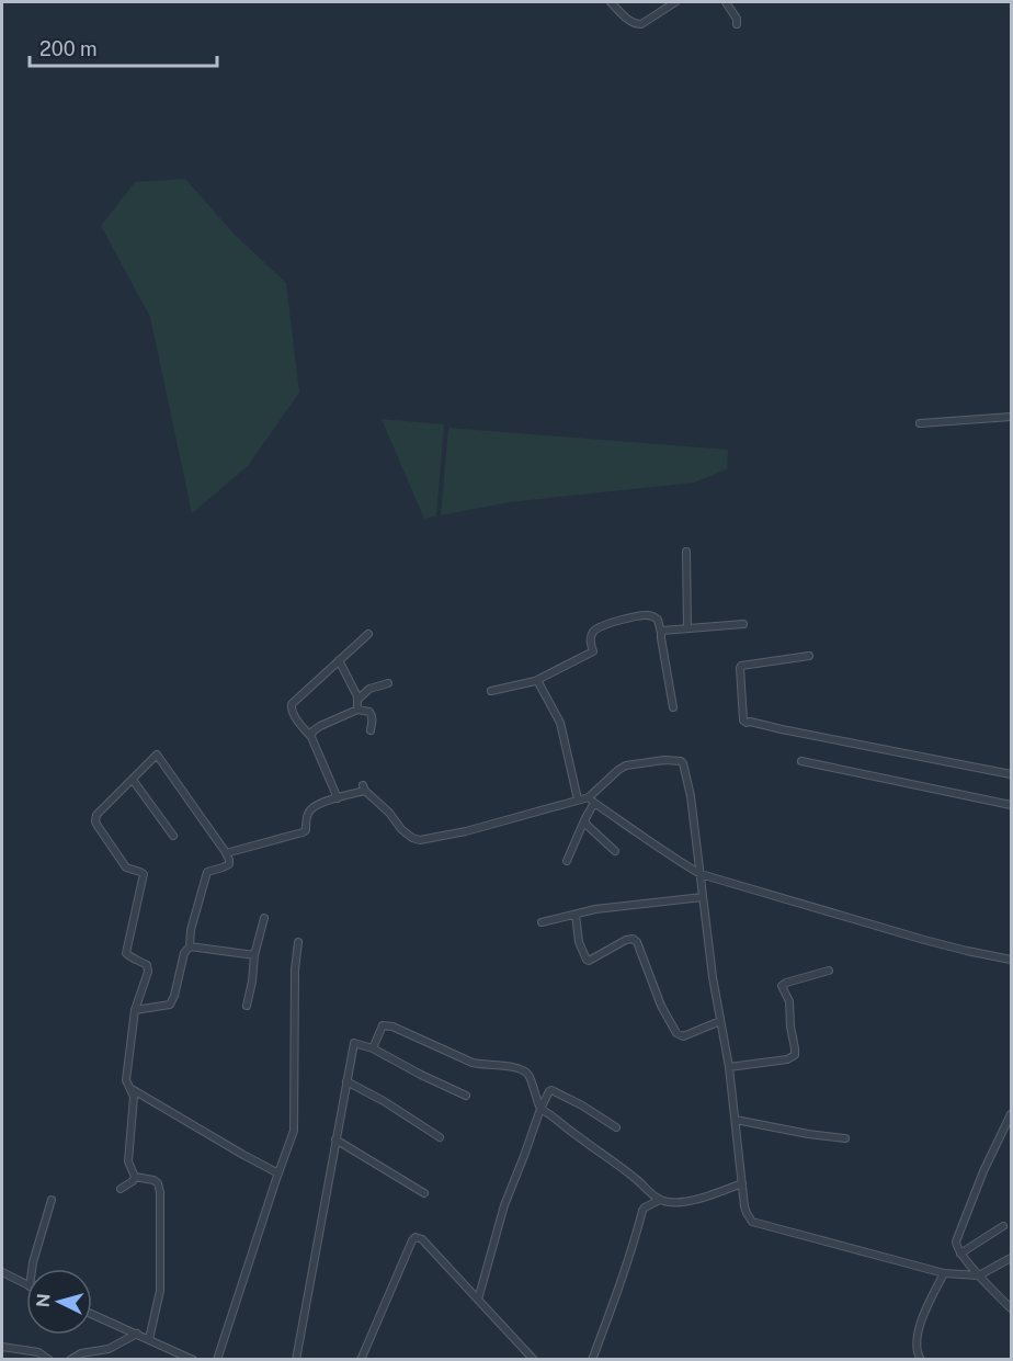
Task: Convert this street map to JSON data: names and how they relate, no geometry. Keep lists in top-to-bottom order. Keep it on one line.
{"scale_bar":"200 m","north":"left"}
